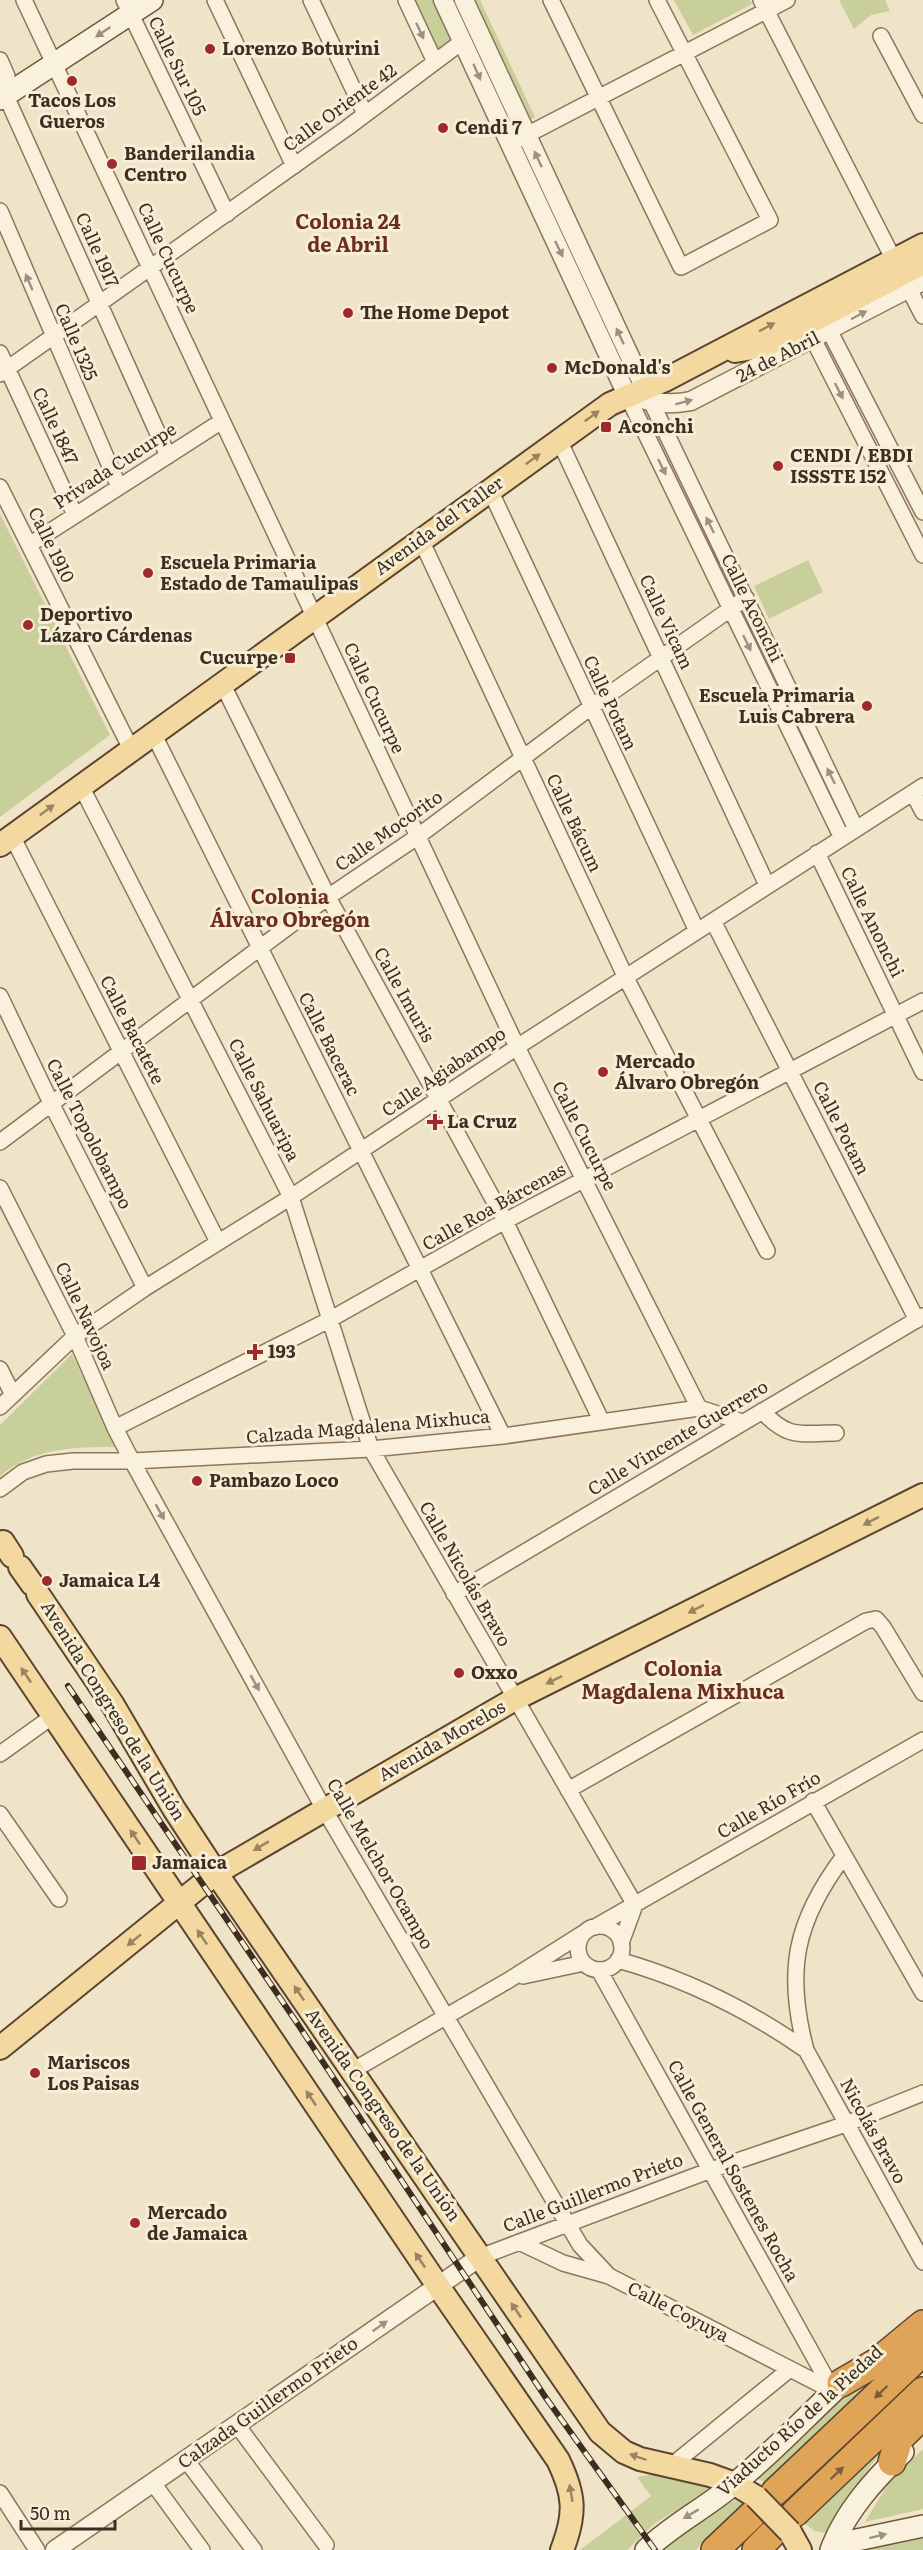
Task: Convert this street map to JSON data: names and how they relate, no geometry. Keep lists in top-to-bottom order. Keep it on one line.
{"streets":{"highway":["Viaducto Río de la Piedad"],"main road":["Avenida del Taller","Avenida Congreso de la Unión","Avenida Morelos"],"street":["Calle Sur 105","Calle Oriente 42","Calle 1917","Calle Cucurpe","Calle 1325","24 de Abril","Calle 1847","Privada Cucurpe","Calle 1910","Calle Aconchi","Calle Vicam","Calle Potam","Calle Bácum","Calle Mocorito","Calle Anonchi","Calle Imuris","Calle Bacatete","Calle Bacerac","Calle Agiabampo","Calle Sahuaripa","Calle Topolobampo","Calle Roa Bárcenas","Calle Navojoa","Calzada Magdalena Mixhuca","Calle Vincente Guerrero","Calle Nicolás Bravo","Calle Río Frío","Calle Melchor Ocampo","Nicolás Bravo","Calle General Sostenes Rocha","Calle Guillermo Prieto","Calle Coyuya","Calzada Guillermo Prieto"]},"crossings":[["Calle Sur 105","Calle Oriente 42"],["Calle Oriente 42","Calle 1917"],["Calle Oriente 42","Calle Cucurpe"],["Calle Oriente 42","Calle 1325"],["Calle Oriente 42","Calle 1847"],["Calle 1917","Privada Cucurpe"],["Calle Cucurpe","Privada Cucurpe"],["Calle Cucurpe","Avenida del Taller"],["Calle Cucurpe","Calle Mocorito"],["Calle Cucurpe","Calle Agiabampo"],["Calle Cucurpe","Calle Roa Bárcenas"],["Calle Cucurpe","Calzada Magdalena Mixhuca"],["Calle 1325","Privada Cucurpe"],["24 de Abril","Avenida del Taller"],["24 de Abril","Calle Aconchi"],["Calle 1847","Privada Cucurpe"],["Privada Cucurpe","Calle 1910"],["Avenida del Taller","Calle 1910"],["Avenida del Taller","Calle Aconchi"],["Avenida del Taller","Calle Vicam"],["Avenida del Taller","Calle Potam"],["Avenida del Taller","Calle Bácum"],["Avenida del Taller","Calle Imuris"],["Avenida del Taller","Calle Bacatete"],["Avenida del Taller","Calle Bacerac"],["Avenida del Taller","Calle Sahuaripa"],["Calle Aconchi","Calle Mocorito"],["Calle Aconchi","Calle Agiabampo"],["Calle Vicam","Calle Mocorito"],["Calle Vicam","Calle Agiabampo"],["Calle Potam","Calle Mocorito"],["Calle Potam","Calle Agiabampo"],["Calle Potam","Calle Roa Bárcenas"],["Calle Potam","Calle Vincente Guerrero"],["Calle Bácum","Calle Mocorito"],["Calle Bácum","Calle Agiabampo"],["Calle Bácum","Calle Roa Bárcenas"],["Calle Mocorito","Calle Imuris"],["Calle Mocorito","Calle Bacatete"],["Calle Mocorito","Calle Bacerac"],["Calle Mocorito","Calle Sahuaripa"],["Calle Mocorito","Calle Topolobampo"],["Calle Anonchi","Calle Agiabampo"],["Calle Anonchi","Calle Roa Bárcenas"],["Calle Imuris","Calle Agiabampo"],["Calle Imuris","Calle Roa Bárcenas"],["Calle Imuris","Calzada Magdalena Mixhuca"],["Calle Bacatete","Calle Agiabampo"],["Calle Bacerac","Calle Agiabampo"],["Calle Bacerac","Calle Roa Bárcenas"],["Calle Bacerac","Calzada Magdalena Mixhuca"],["Calle Agiabampo","Calle Sahuaripa"],["Calle Agiabampo","Calle Topolobampo"],["Calle Agiabampo","Calle Navojoa"],["Calle Sahuaripa","Calle Roa Bárcenas"],["Calle Sahuaripa","Calzada Magdalena Mixhuca"],["Calle Sahuaripa","Calle Nicolás Bravo"],["Calle Roa Bárcenas","Calle Navojoa"],["Calle Navojoa","Calzada Magdalena Mixhuca"],["Calle Navojoa","Calle Melchor Ocampo"],["Calzada Magdalena Mixhuca","Calle Vincente Guerrero"],["Calzada Magdalena Mixhuca","Calle Nicolás Bravo"],["Calzada Magdalena Mixhuca","Calle Melchor Ocampo"],["Calle Vincente Guerrero","Calle Nicolás Bravo"],["Calle Nicolás Bravo","Avenida Morelos"],["Calle Nicolás Bravo","Calle Río Frío"],["Avenida Congreso de la Unión","Avenida Morelos"],["Avenida Congreso de la Unión","Calle Río Frío"],["Avenida Congreso de la Unión","Calle Guillermo Prieto"],["Avenida Congreso de la Unión","Calzada Guillermo Prieto"],["Avenida Congreso de la Unión","Viaducto Río de la Piedad"],["Avenida Morelos","Calle Melchor Ocampo"],["Calle Río Frío","Calle Melchor Ocampo"],["Calle Río Frío","Calle General Sostenes Rocha"],["Calle Melchor Ocampo","Calle Guillermo Prieto"],["Calle Melchor Ocampo","Calle Coyuya"],["Nicolás Bravo","Calle Guillermo Prieto"],["Calle General Sostenes Rocha","Calle Guillermo Prieto"],["Calle General Sostenes Rocha","Calle Coyuya"],["Calle General Sostenes Rocha","Viaducto Río de la Piedad"],["Calle Guillermo Prieto","Calle Coyuya"],["Calle Guillermo Prieto","Calzada Guillermo Prieto"],["Calle Coyuya","Viaducto Río de la Piedad"]],"one_way":["Calle 1325","24 de Abril","Avenida Morelos","Calle Melchor Ocampo","Calzada Guillermo Prieto"],"districts":["Colonia 24 de Abril","Colonia Álvaro Obregón","Colonia Magdalena Mixhuca"],"places":{"other":["Lorenzo Boturini","Tacos Los Gueros","Cendi 7","Banderilandia Centro","The Home Depot","McDonald's","CENDI / EBDI ISSSTE 152","Escuela Primaria Estado de Tamaulipas","Deportivo Lázaro Cárdenas","Escuela Primaria Luis Cabrera","Mercado Álvaro Obregón","Pambazo Loco","Jamaica L4","Oxxo","Mariscos Los Paisas","Mercado de Jamaica"],"transit":["Aconchi","Cucurpe","Jamaica"],"health":["La Cruz","193"]},"scale_bar":"50 m"}
